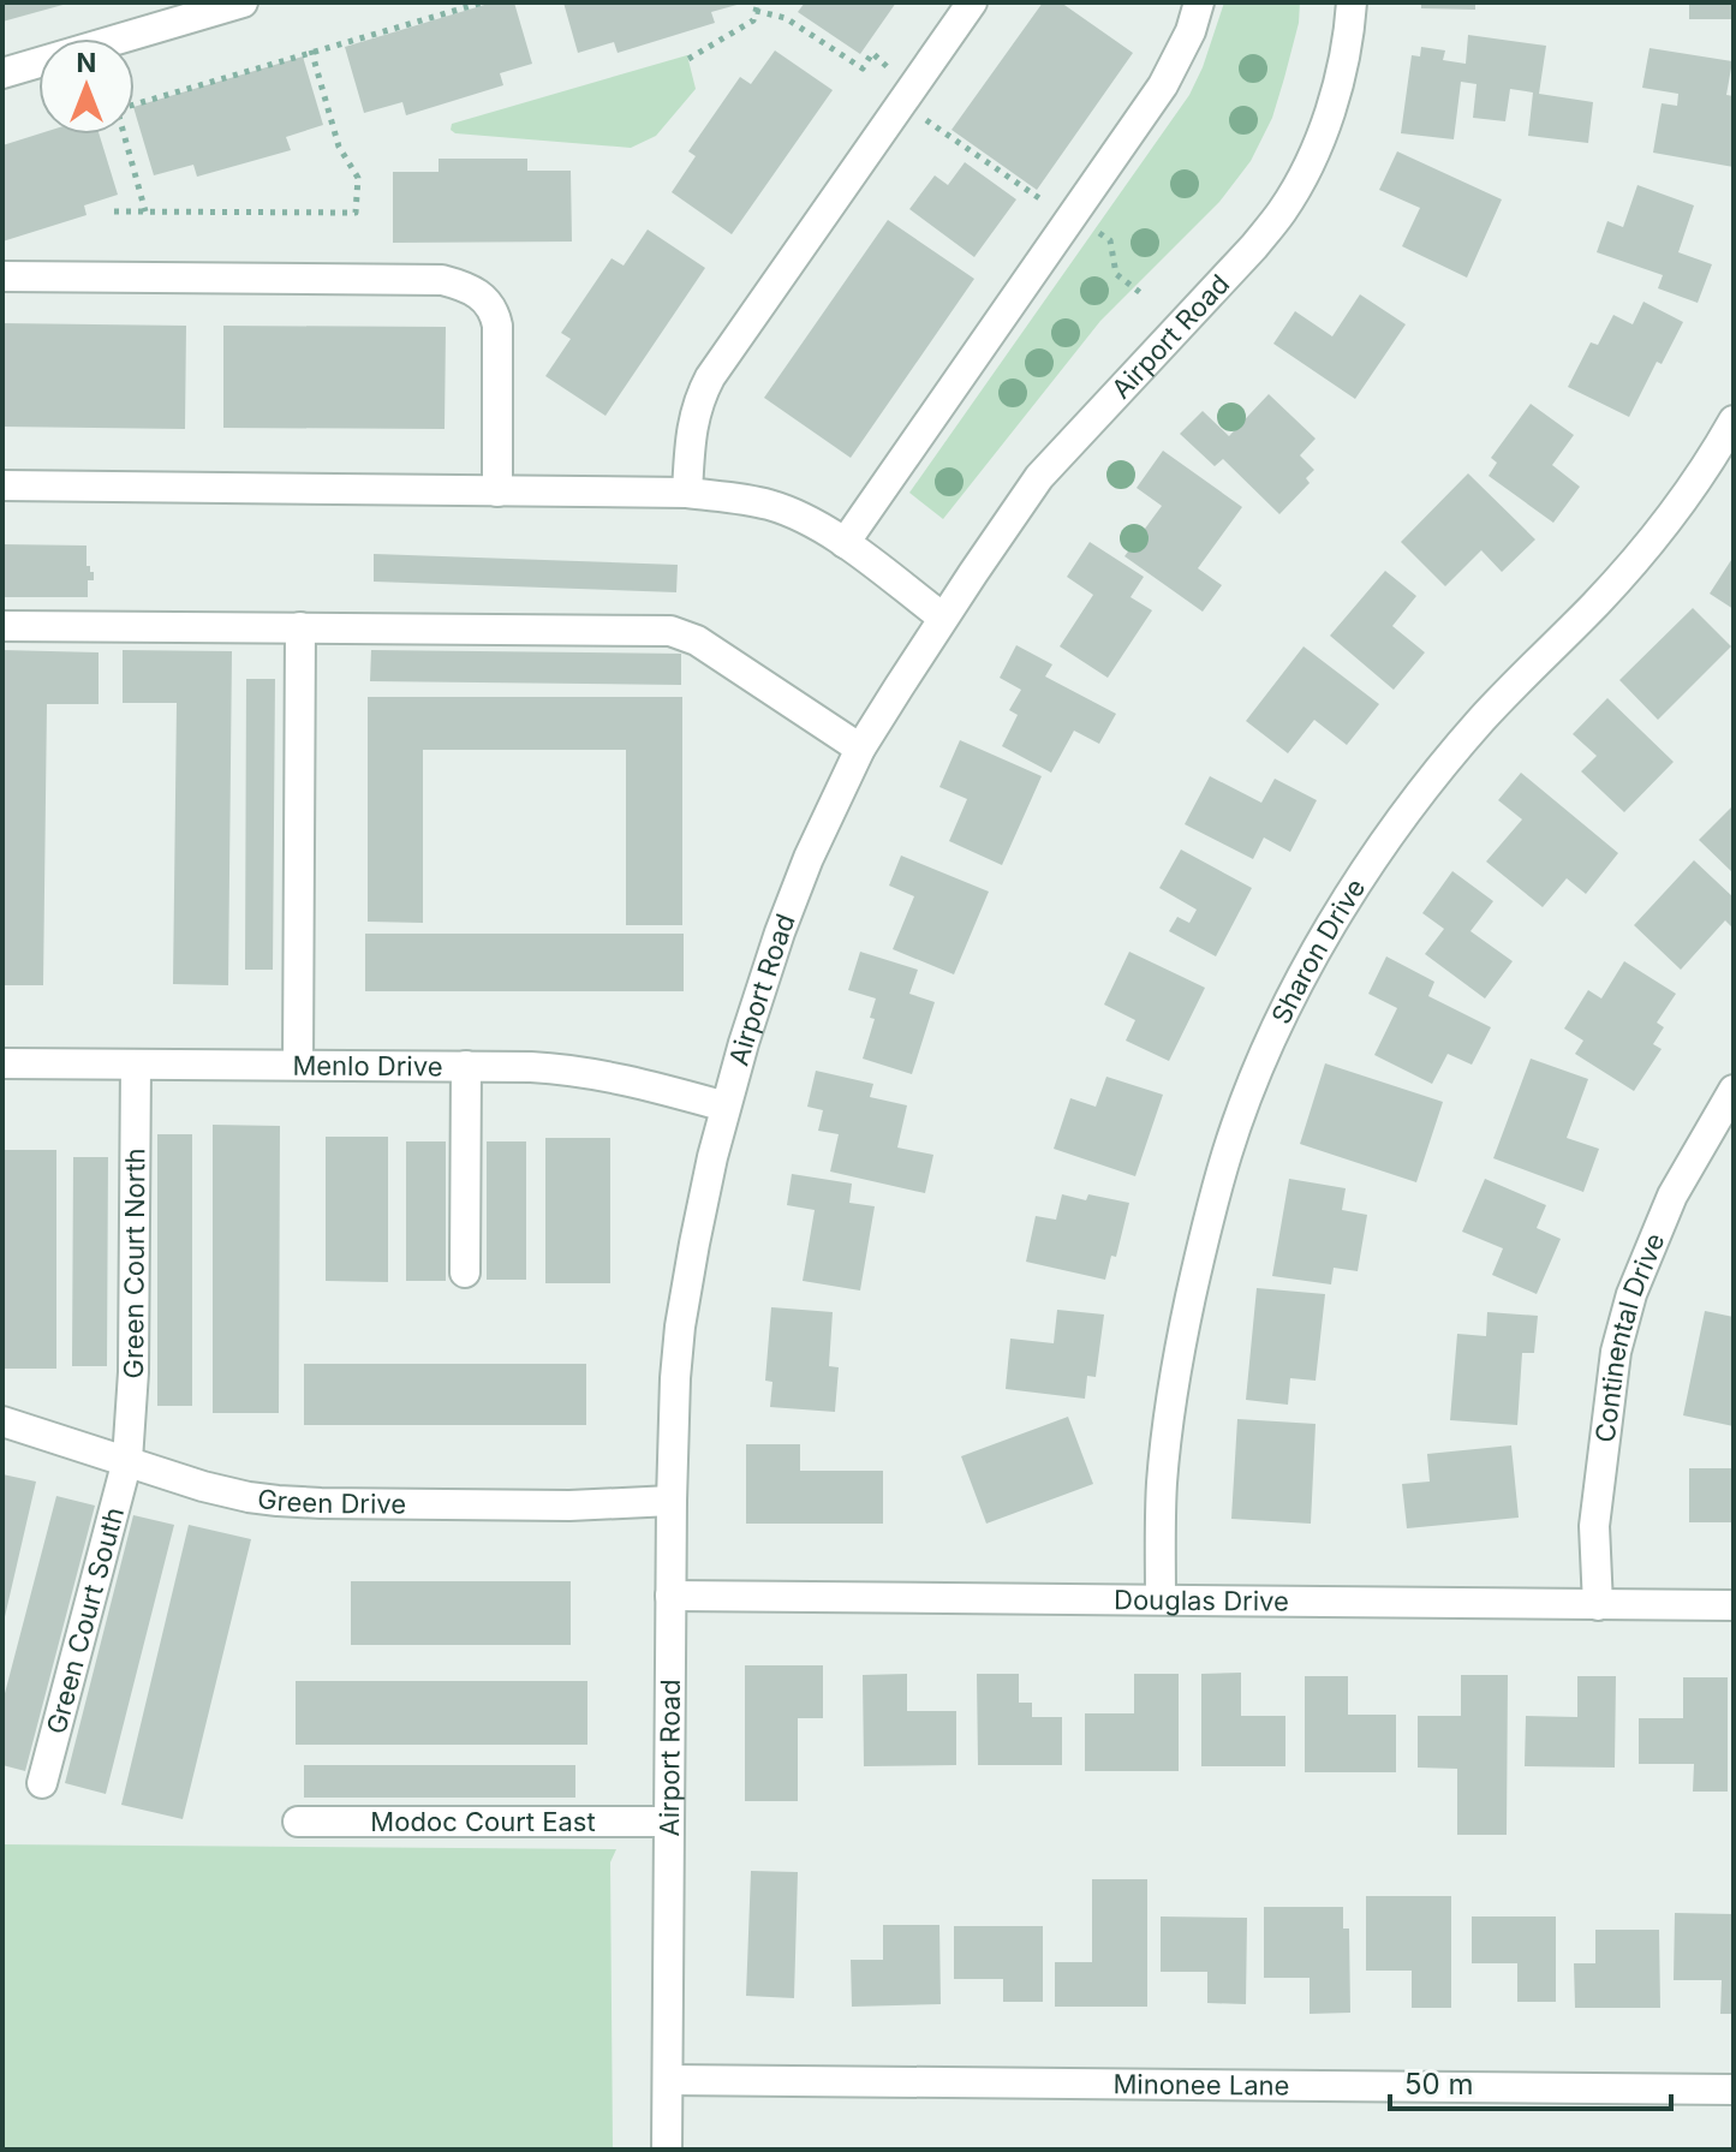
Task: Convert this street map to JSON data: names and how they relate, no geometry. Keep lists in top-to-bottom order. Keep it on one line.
{"streets":{"street":["Airport Road","Sharon Drive","Menlo Drive","Green Court North","Continental Drive","Green Drive","Douglas Drive","Green Court South","Modoc Court East","Minonee Lane"]},"crossings":[["Airport Road","Menlo Drive"],["Airport Road","Green Drive"],["Airport Road","Douglas Drive"],["Airport Road","Modoc Court East"],["Airport Road","Minonee Lane"],["Sharon Drive","Douglas Drive"],["Menlo Drive","Green Court North"],["Green Court North","Green Drive"],["Green Court North","Green Court South"],["Continental Drive","Douglas Drive"],["Green Drive","Green Court South"]],"scale_bar":"50 m","north":"top"}
